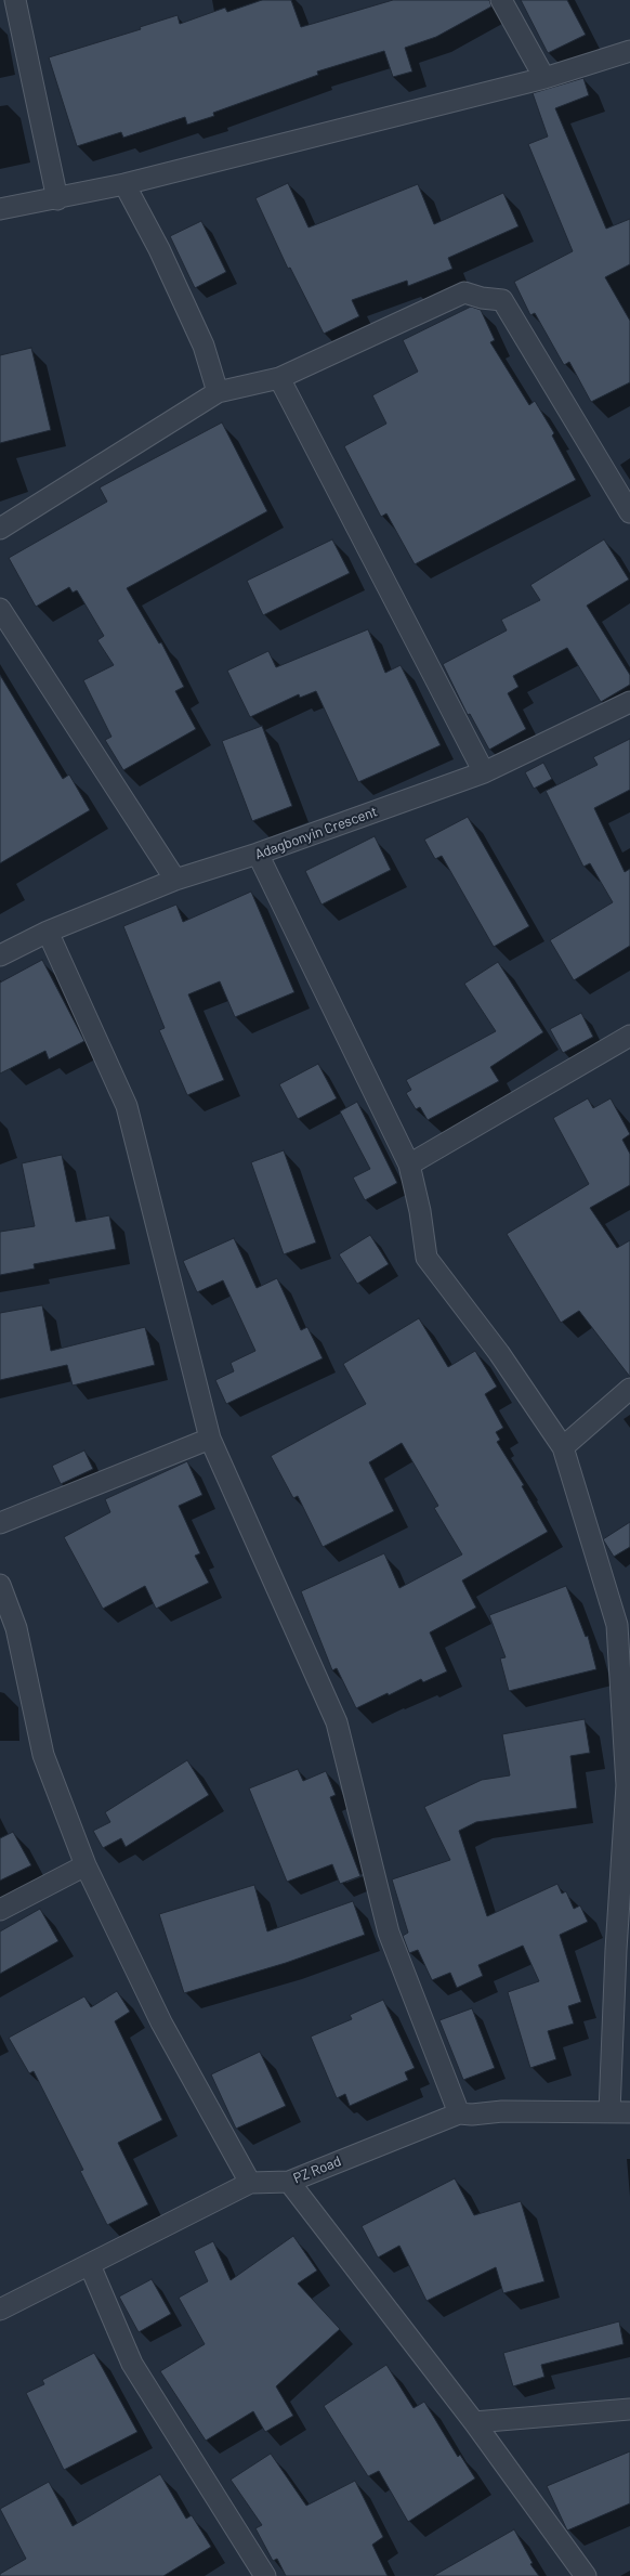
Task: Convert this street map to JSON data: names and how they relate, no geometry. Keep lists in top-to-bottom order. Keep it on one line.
{"streets":{"street":["Adagbonyin Crescent","PZ Road"]}}
